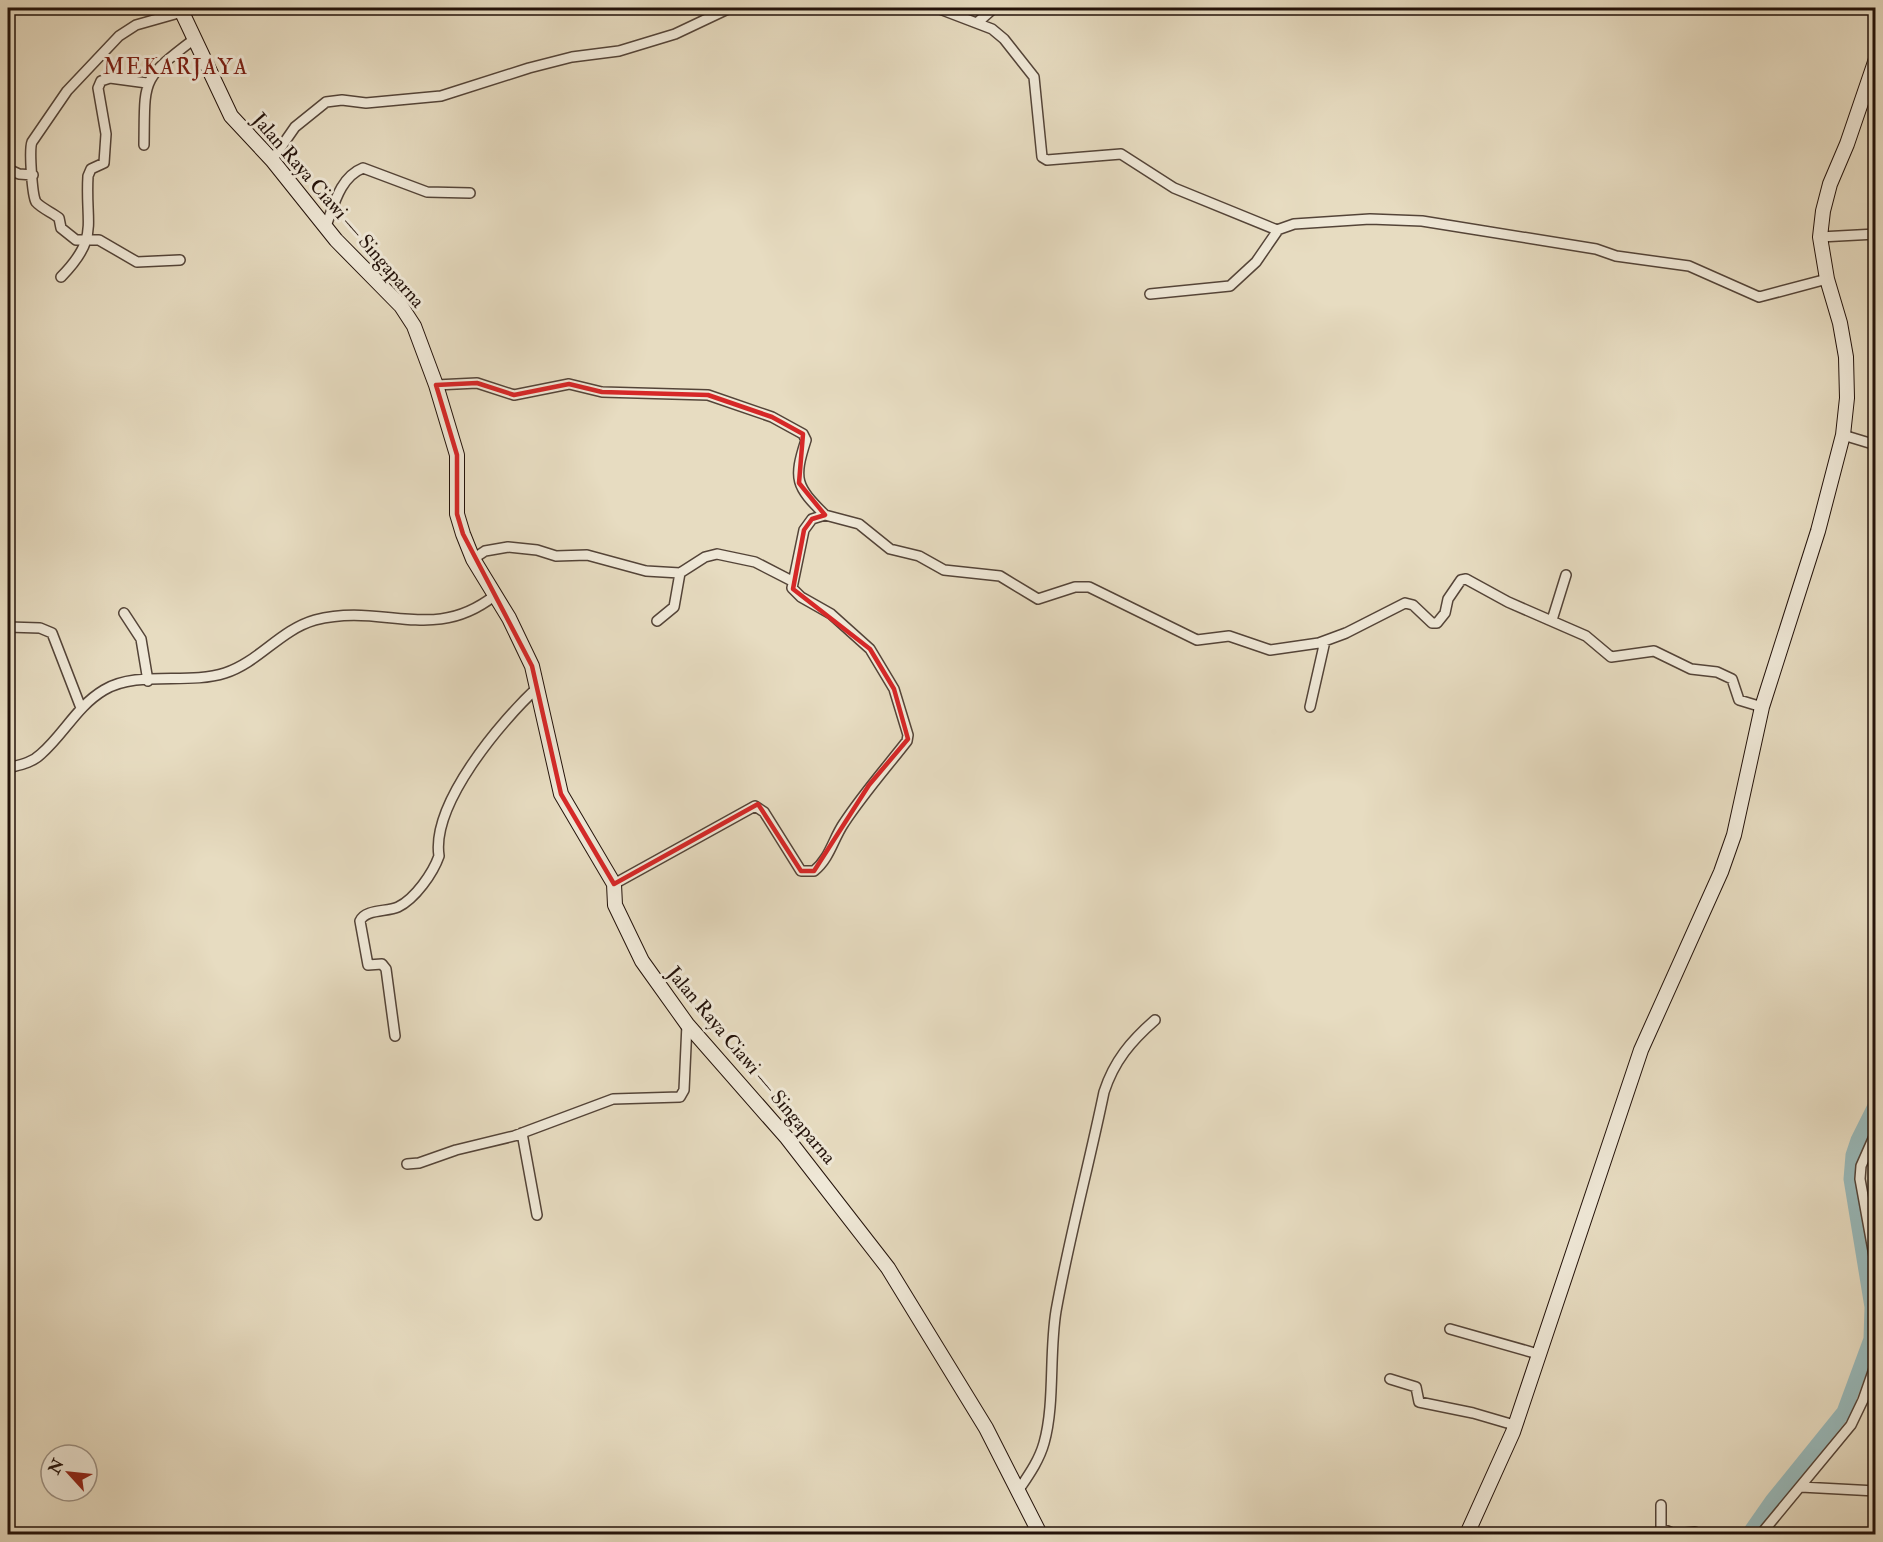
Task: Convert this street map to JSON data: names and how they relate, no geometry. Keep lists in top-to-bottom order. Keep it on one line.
{"streets":{"main road":["Jalan Raya Ciawi — Singaparna"]},"districts":["MEKARJAYA"],"north":"top left"}
